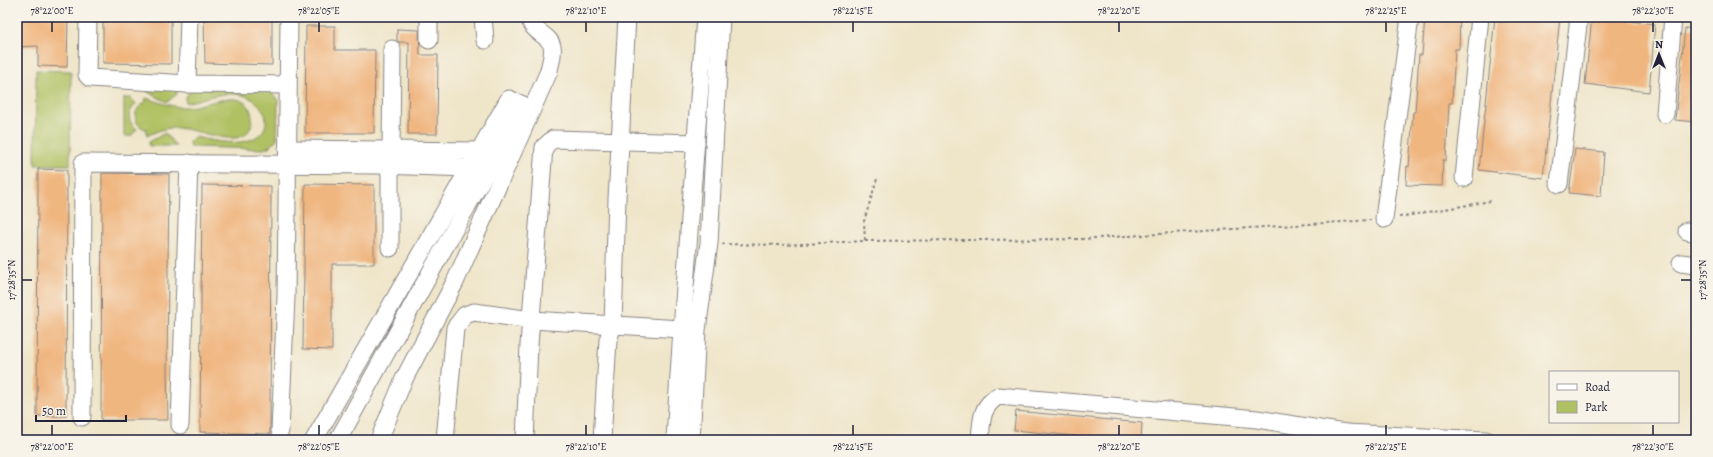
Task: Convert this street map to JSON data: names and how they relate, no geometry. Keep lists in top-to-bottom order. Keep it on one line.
{"legend":["Road","Park"],"scale_bar":"50 m","north":"top","coordinates":["78°22'00\"E","78°22'05\"E","78°22'10\"E","78°22'15\"E","78°22'20\"E","78°22'25\"E","78°22'30\"E","17°28'35\"N"]}
